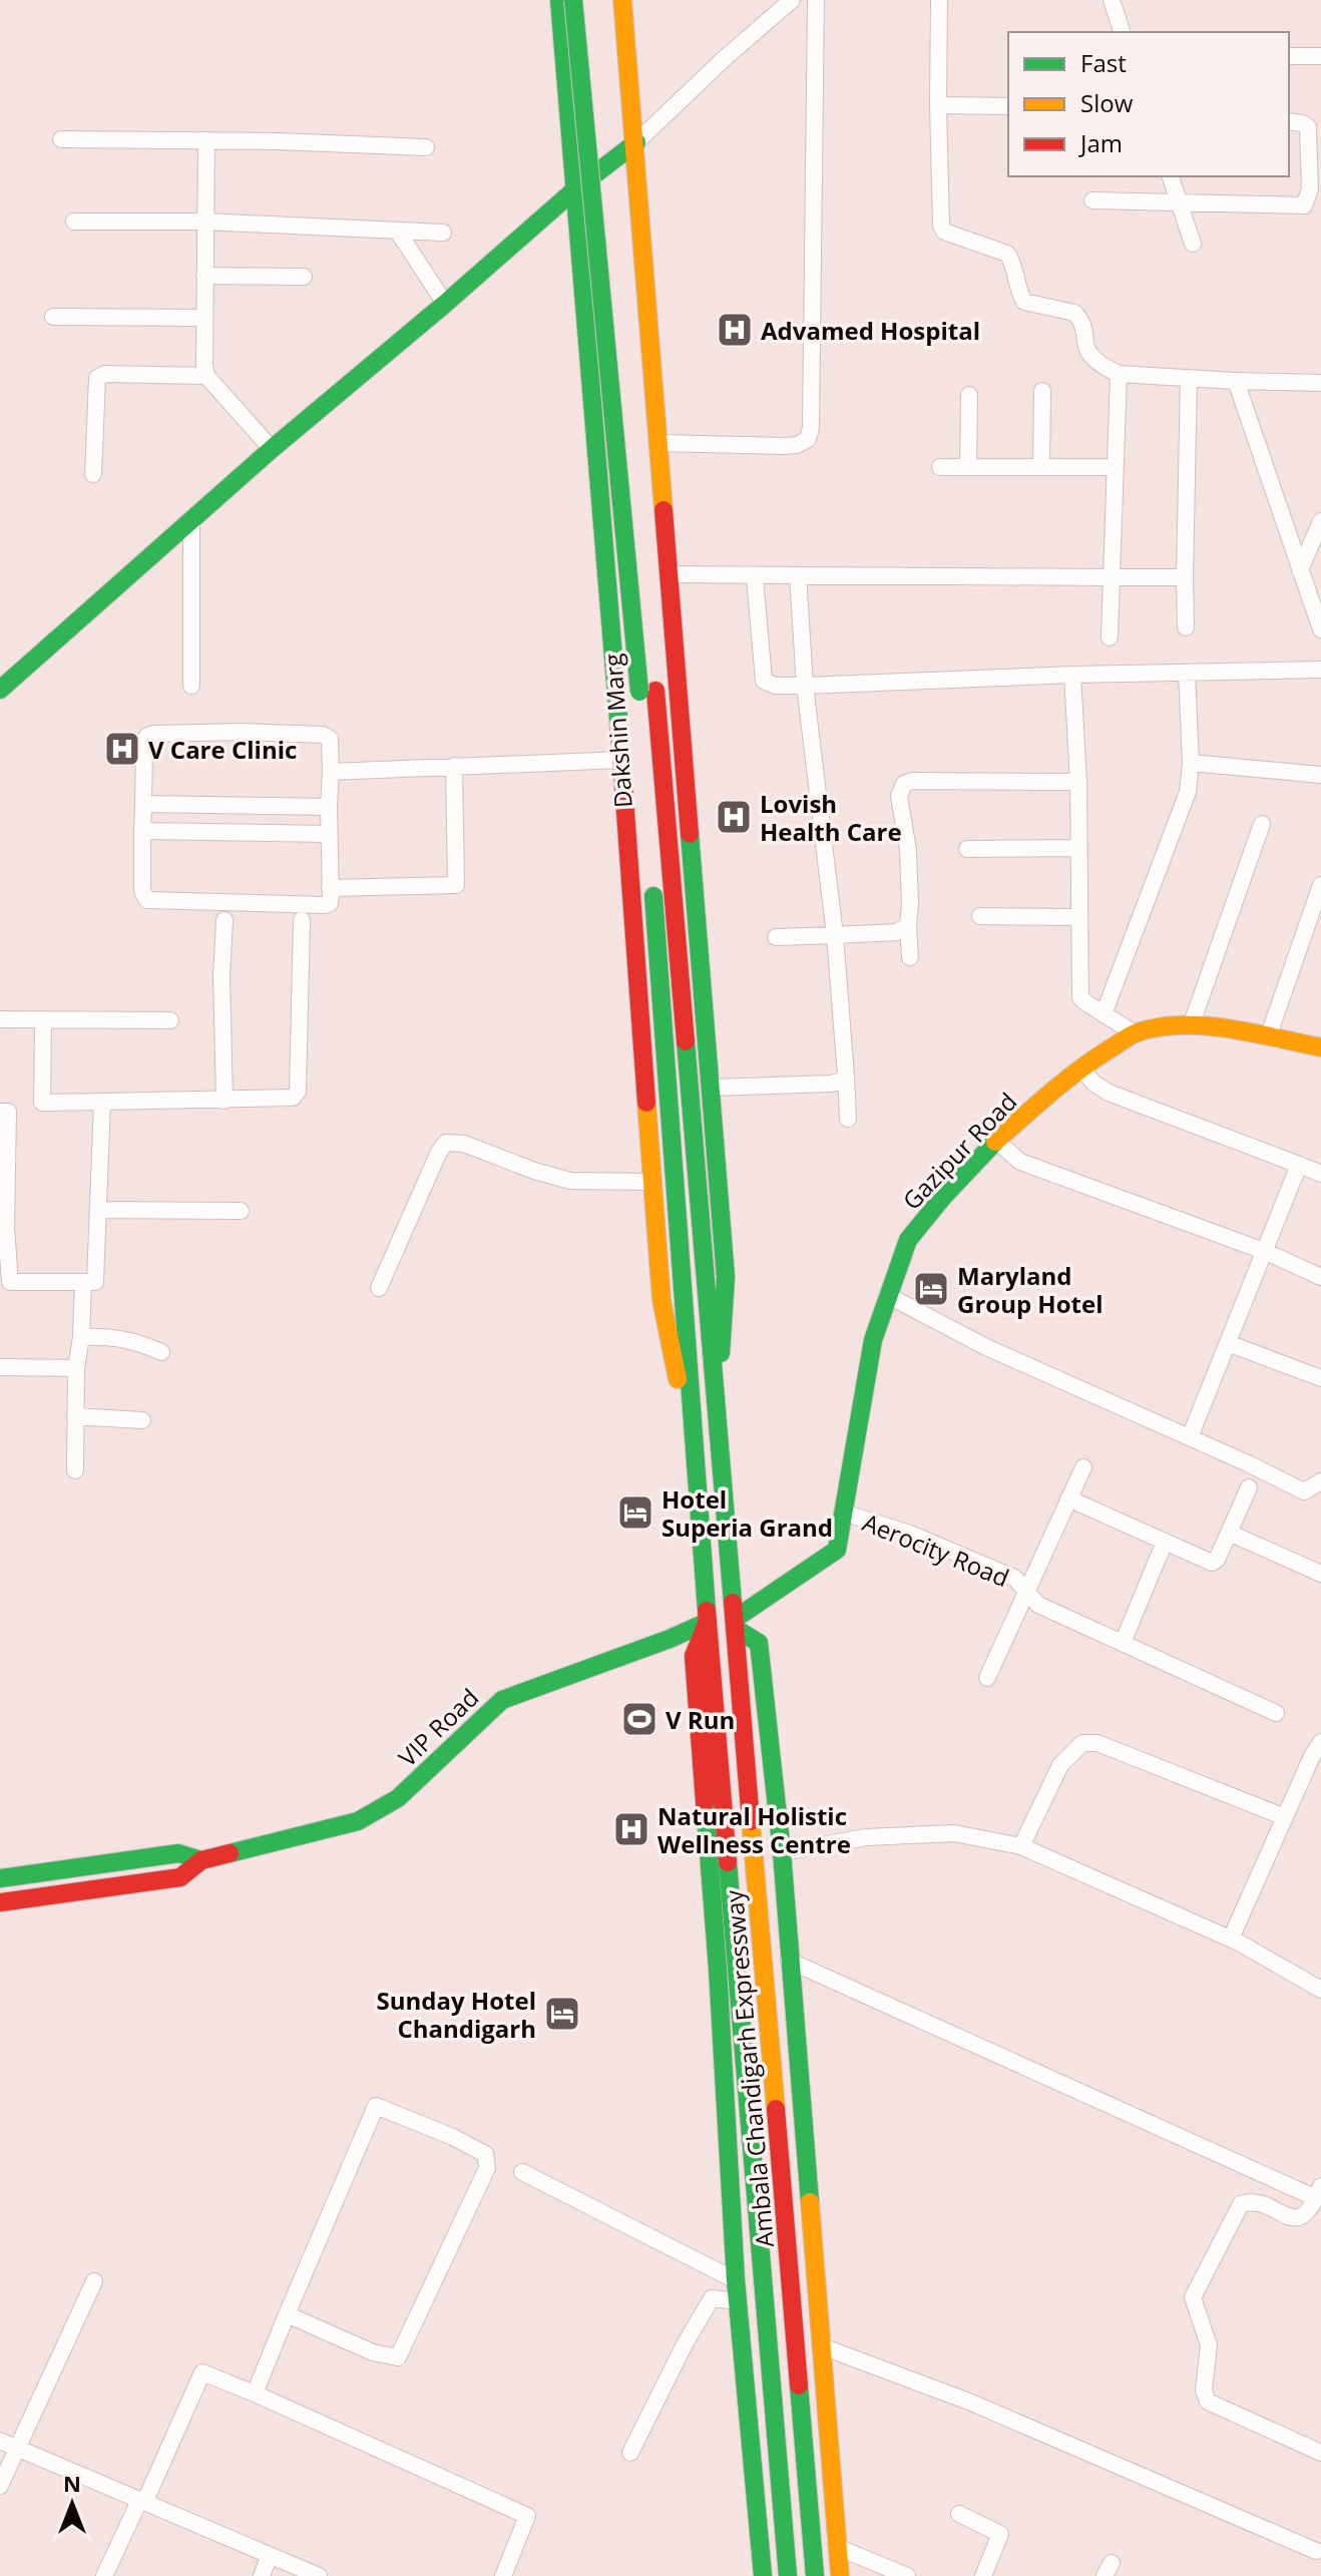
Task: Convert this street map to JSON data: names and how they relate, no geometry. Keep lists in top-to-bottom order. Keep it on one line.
{"streets":{"main road":["Dakshin Marg","Gazipur Road","VIP Road","Ambala Chandigarh Expressway"],"street":["Aerocity Road"]},"crossings":[["Gazipur Road","Aerocity Road"],["Gazipur Road","Ambala Chandigarh Expressway"],["VIP Road","Ambala Chandigarh Expressway"]],"places":{"hospital":["Advamed Hospital","V Care Clinic","Lovish Health Care","Natural Holistic Wellness Centre"],"hotel":["Maryland Group Hotel","Hotel Superia Grand","Sunday Hotel Chandigarh"],"sports":["V Run"]},"legend":["Fast","Slow","Jam"],"north":"top"}
